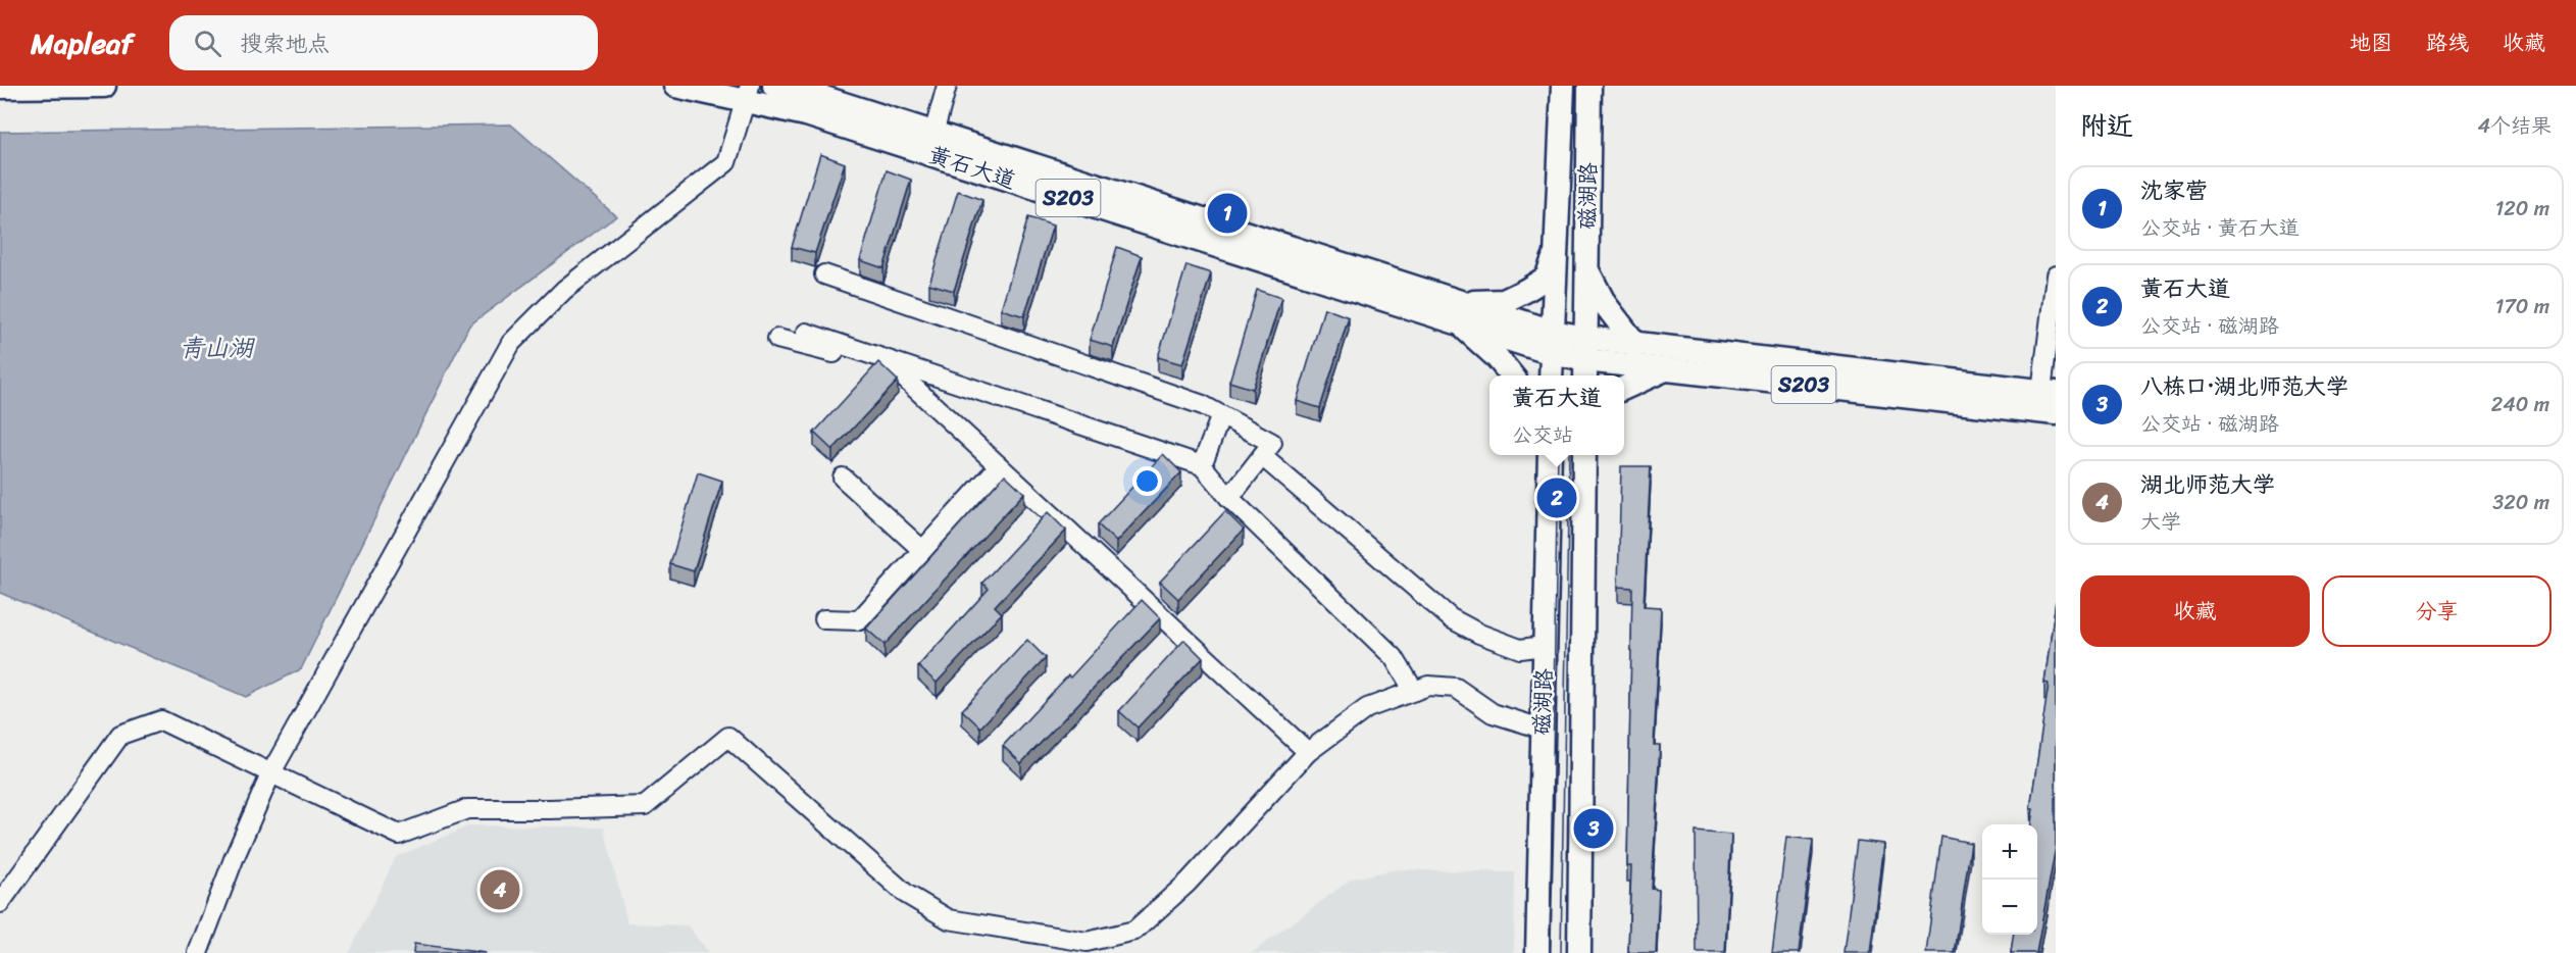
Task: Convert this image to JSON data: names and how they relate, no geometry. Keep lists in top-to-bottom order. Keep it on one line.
{"streets":{"main road":["黄石大道","磁湖路","S203"]},"crossings":[["黄石大道","磁湖路"]],"water":["青山湖"],"page":{"header":"Mapleaf","search":"搜索地点","nav":["地图","路线","收藏"],"heading":["附近","4个结果"],"list":[{"mark":"1","name":"沈家营","note":"公交站 · 黄石大道","value":"120 m"},{"mark":"2","name":"黄石大道","note":"公交站 · 磁湖路","value":"170 m"},{"mark":"3","name":"八栋口·湖北师范大学","note":"公交站 · 磁湖路","value":"240 m"},{"mark":"4","name":"湖北师范大学","note":"大学","value":"320 m"}],"pins":["1","2","3","4"],"popup":["黄石大道","公交站"],"buttons":["收藏","分享"],"map_buttons":["+","−"]}}
